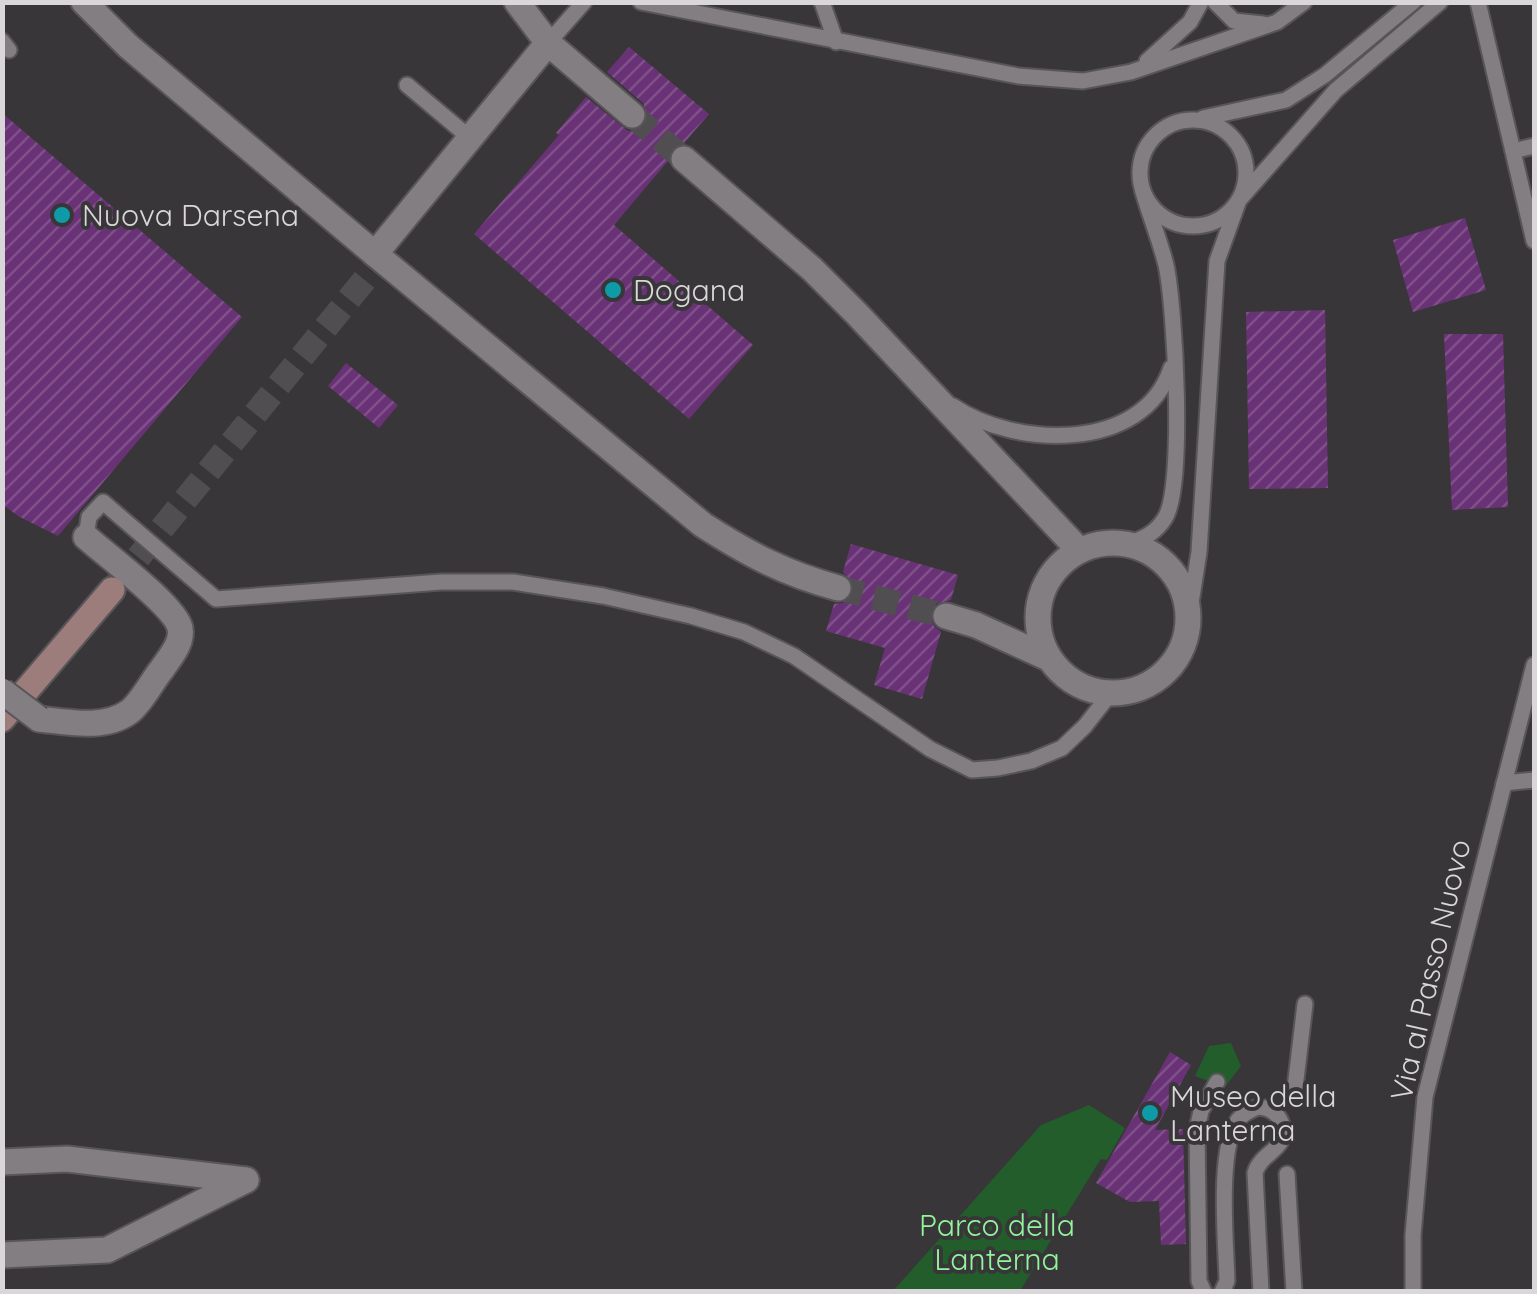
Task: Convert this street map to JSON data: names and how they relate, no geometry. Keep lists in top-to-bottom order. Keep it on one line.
{"streets":{"lane":["Via al Passo Nuovo"]},"parks":["Parco della Lanterna"],"places":["Nuova Darsena","Dogana","Museo della Lanterna"]}
